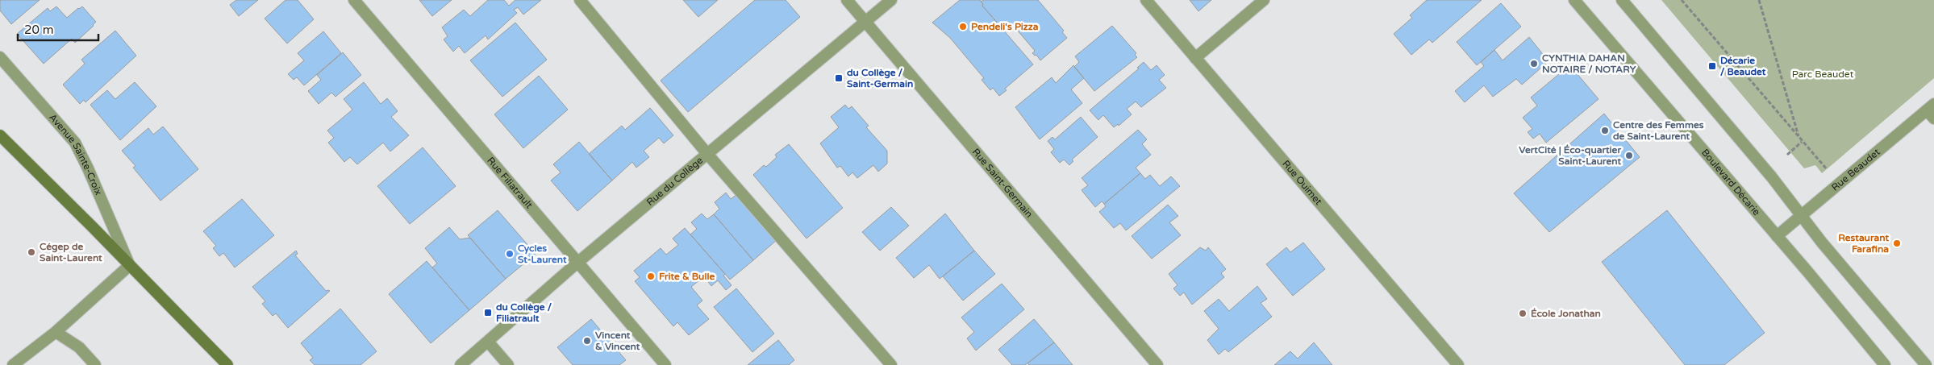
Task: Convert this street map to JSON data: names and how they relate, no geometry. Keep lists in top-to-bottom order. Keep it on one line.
{"streets":{"main road":["Avenue Sainte-Croix"],"street":["Rue Beaudet","Rue du Collège","Rue Ouimet","Boulevard Décarie","Rue Filiatrault","Rue Saint-Germain"]},"crossings":[["Rue Beaudet","Boulevard Décarie"],["Rue du Collège","Rue Filiatrault"],["Rue du Collège","Rue Saint-Germain"]],"parks":["Parc Beaudet"],"places":{"other":["Pendeli's Pizza","CYNTHIA DAHAN NOTAIRE / NOTARY","Centre des Femmes de Saint-Laurent","VertCité | Éco-quartier Saint-Laurent","Restaurant Farafina","Cégep de Saint-Laurent","Cycles St-Laurent","Frite & Bulle","École Jonathan","Vincent & Vincent"],"transit":["Décarie / Beaudet","du Collège / Saint-Germain","du Collège / Filiatrault"]},"scale_bar":"20 m"}
